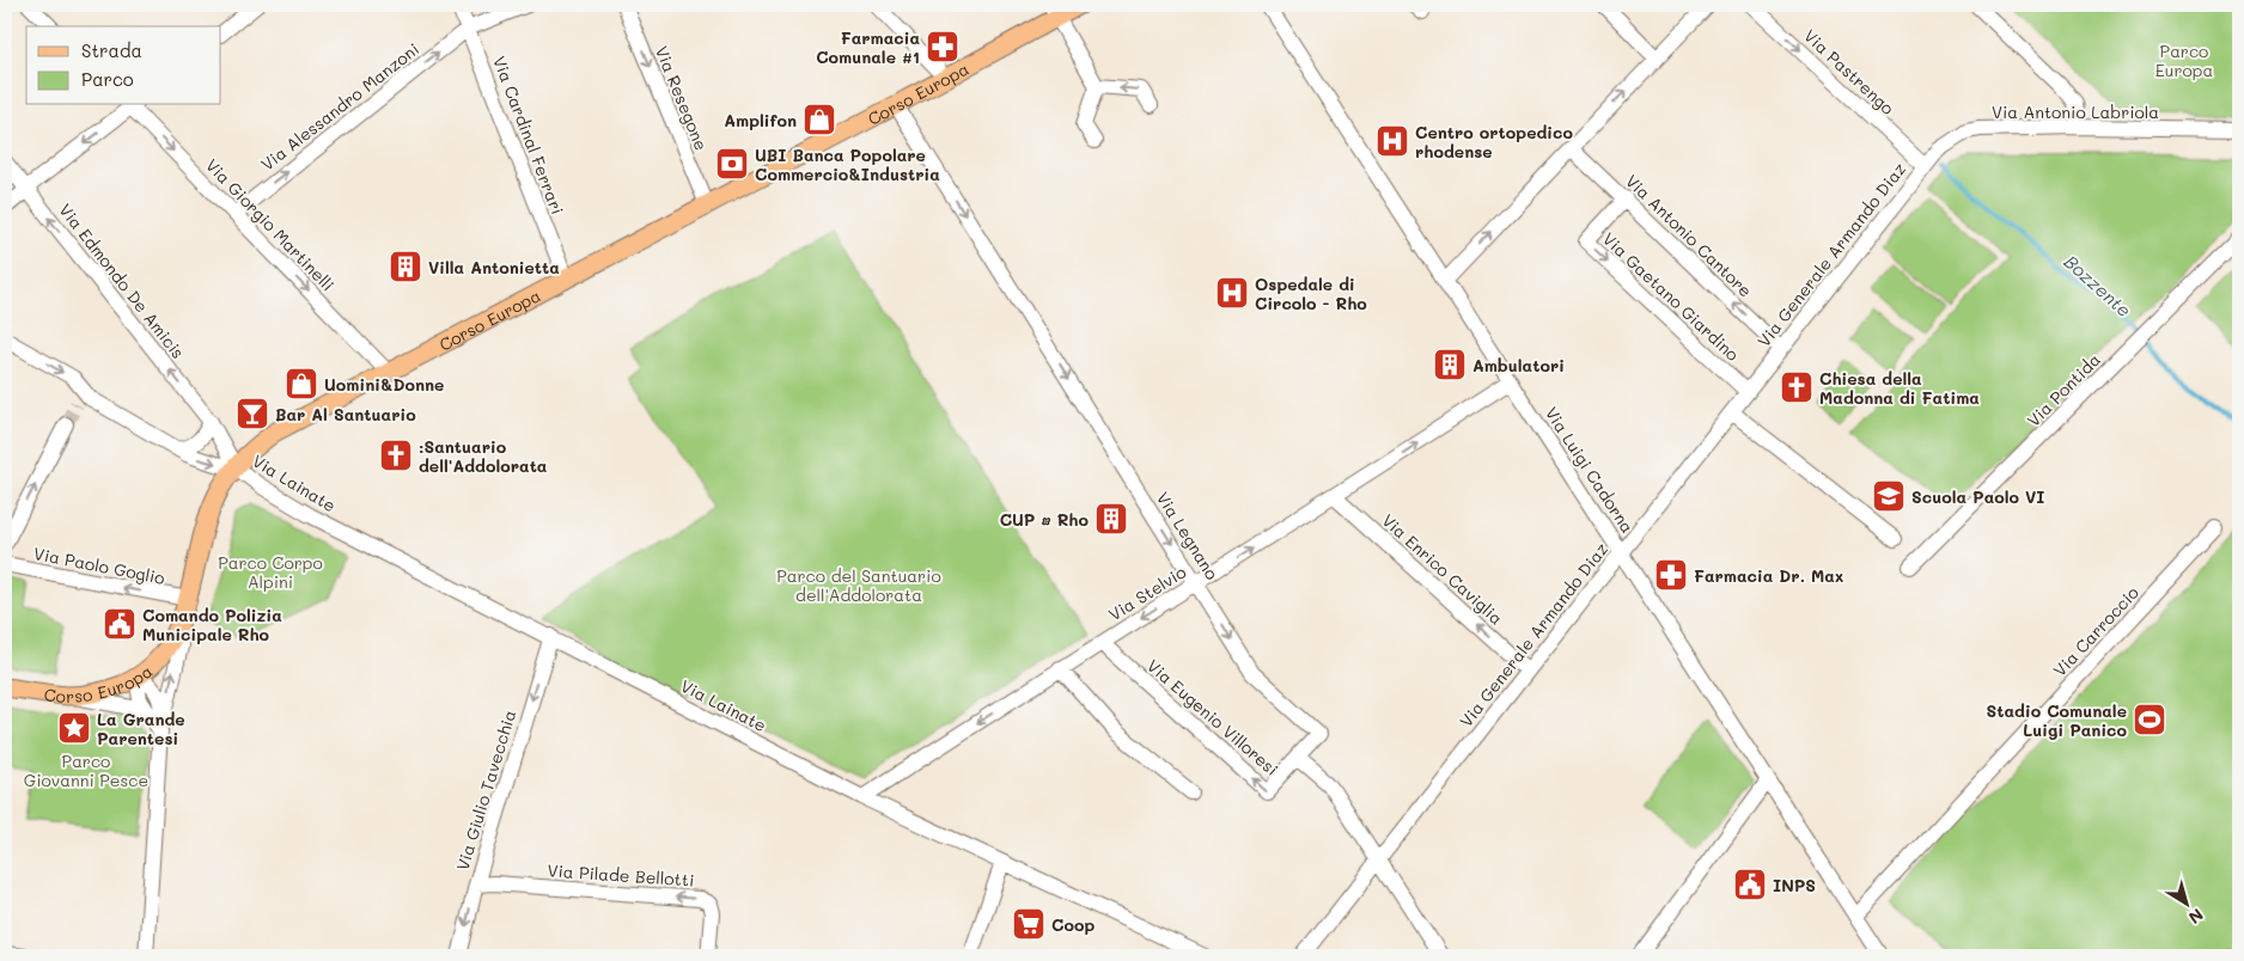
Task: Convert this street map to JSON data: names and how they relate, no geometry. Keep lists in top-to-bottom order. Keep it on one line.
{"streets":{"main road":["Corso Europa"],"street":["Via Pastrengo","Via Resegone","Via Alessandro Manzoni","Via Antonio Labriola","Via Cardinal Ferrari","Via Giorgio Martinelli","Via Antonio Cantore","Via Generale Armando Diaz","Via Edmondo De Amicis","Via Gaetano Giardino","Via Pontida","Via Luigi Cadorna","Via Lainate","Via Legnano","Via Paolo Goglio","Via Enrico Caviglia","Via Stelvio","Via Carroccio","Via Eugenio Villoresi","Via Giulio Tavecchia","Via Pilade Bellotti"]},"crossings":[["Via Pastrengo","Via Antonio Labriola"],["Via Pastrengo","Via Generale Armando Diaz"],["Corso Europa","Via Resegone"],["Corso Europa","Via Cardinal Ferrari"],["Corso Europa","Via Giorgio Martinelli"],["Corso Europa","Via Edmondo De Amicis"],["Corso Europa","Via Lainate"],["Corso Europa","Via Legnano"],["Corso Europa","Via Paolo Goglio"],["Via Alessandro Manzoni","Via Cardinal Ferrari"],["Via Alessandro Manzoni","Via Giorgio Martinelli"],["Via Antonio Labriola","Via Generale Armando Diaz"],["Via Antonio Cantore","Via Generale Armando Diaz"],["Via Antonio Cantore","Via Gaetano Giardino"],["Via Generale Armando Diaz","Via Gaetano Giardino"],["Via Generale Armando Diaz","Via Luigi Cadorna"],["Via Generale Armando Diaz","Via Enrico Caviglia"],["Via Edmondo De Amicis","Via Lainate"],["Via Luigi Cadorna","Via Stelvio"],["Via Luigi Cadorna","Via Carroccio"],["Via Lainate","Via Stelvio"],["Via Lainate","Via Giulio Tavecchia"],["Via Legnano","Via Stelvio"],["Via Legnano","Via Eugenio Villoresi"],["Via Enrico Caviglia","Via Stelvio"],["Via Stelvio","Via Eugenio Villoresi"],["Via Giulio Tavecchia","Via Pilade Bellotti"]],"one_way":["Via Pastrengo","Via Resegone","Via Alessandro Manzoni","Via Giorgio Martinelli","Via Antonio Cantore","Via Gaetano Giardino","Via Legnano","Via Enrico Caviglia","Via Giulio Tavecchia","Via Pilade Bellotti"],"water":["Bozzente"],"parks":["Parco Europa","Parco Corpo Alpini","Parco del Santuario dell'Addolorata","Parco Giovanni Pesce"],"places":{"pharmacy":["Farmacia Comunale #1","Farmacia Dr. Max"],"shop":["Amplifon","Uomini&Donne"],"hospital":["Centro ortopedico rhodense","Ospedale di Circolo - Rho"],"bank":["UBI Banca Popolare Commercio&Industria"],"building":["Villa Antonietta","Ambulatori","CUP • Rho"],"church":["Chiesa della Madonna di Fatima",":Santuario dell'Addolorata"],"bar":["Bar Al Santuario"],"school or university":["Scuola Paolo VI"],"public building":["Comando Polizia Municipale Rho","INPS"],"sports":["Stadio Comunale Luigi Panico"],"place":["La Grande Parentesi"],"supermarket":["Coop"]},"legend":["Strada","Parco"],"north":"bottom right"}
